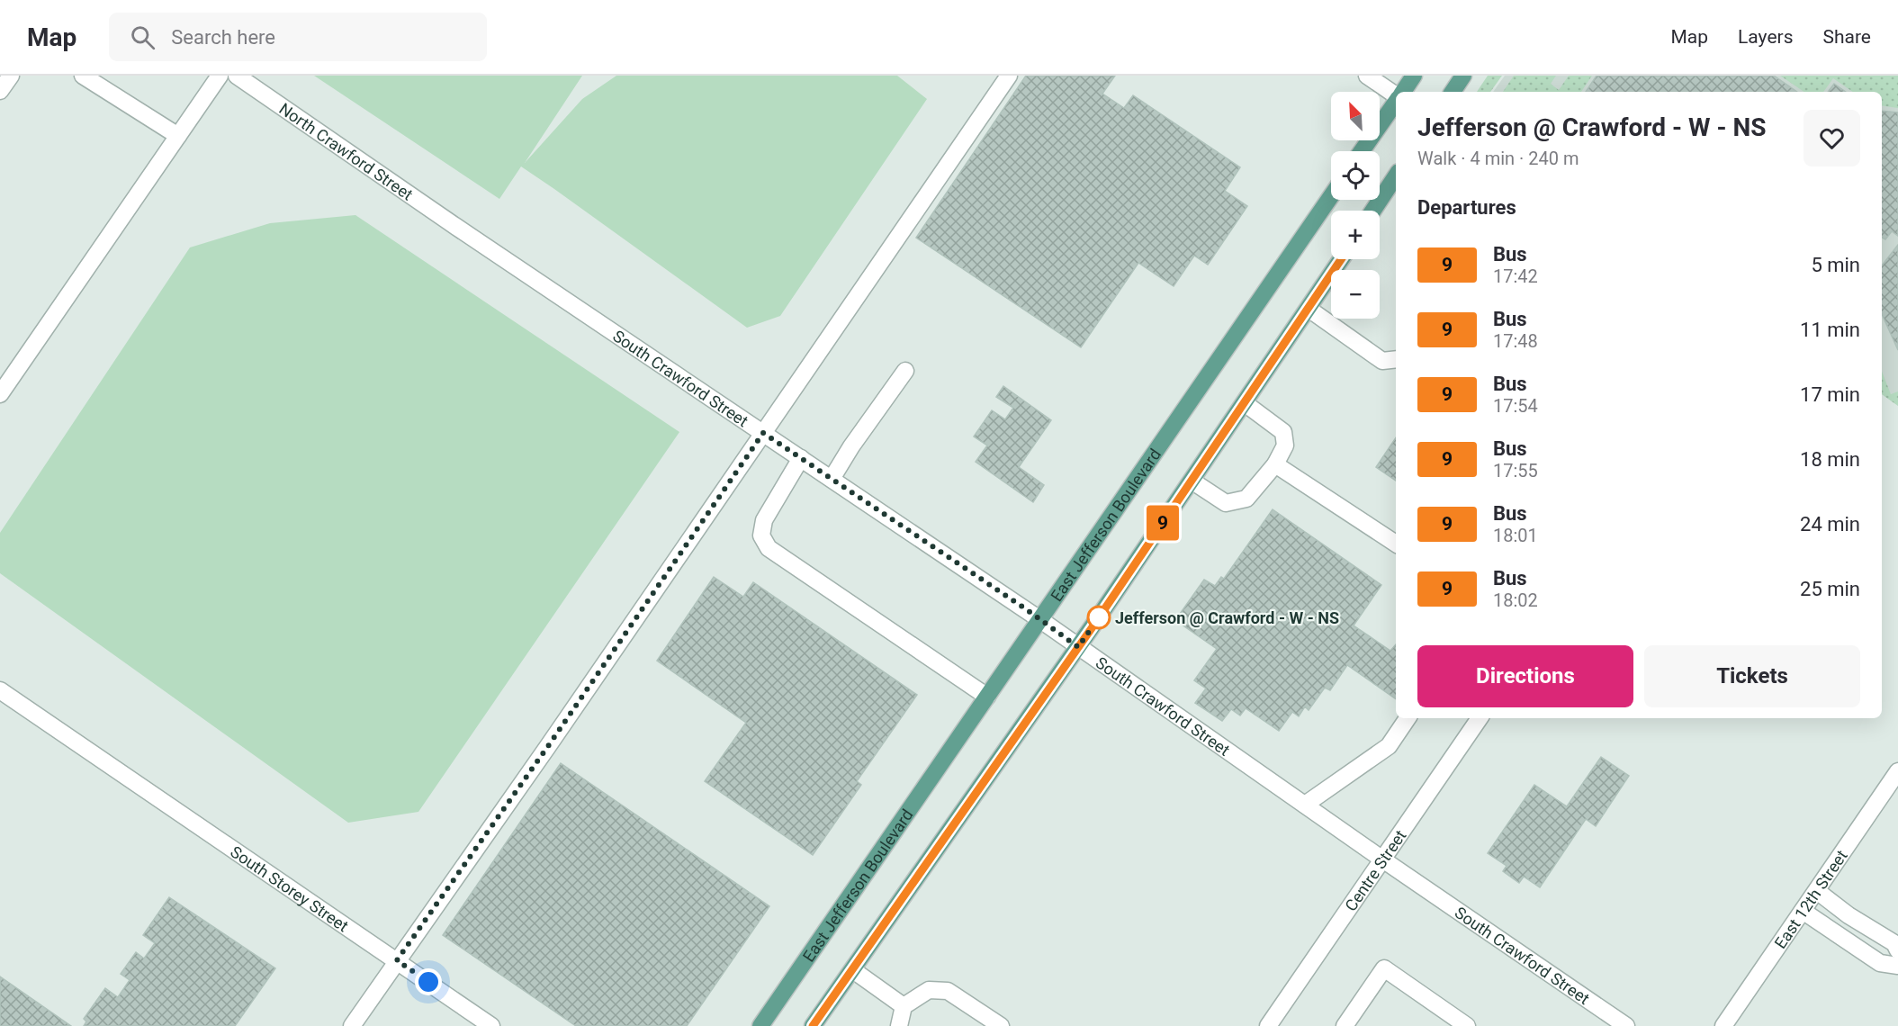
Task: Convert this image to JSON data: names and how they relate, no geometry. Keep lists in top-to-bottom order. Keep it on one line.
{"streets":{"main road":["East Jefferson Boulevard"],"street":["North Crawford Street","South Crawford Street","Centre Street","South Storey Street","East 12th Street"]},"crossings":[["North Crawford Street","South Crawford Street"],["South Crawford Street","East Jefferson Boulevard"],["South Crawford Street","Centre Street"]],"places":["Jefferson @ Crawford - W - NS"],"lines":["bus line 9"],"north":"top left","page":{"header":"Map","search":"Search here","nav":["Map","Layers","Share"],"on_map":"9","map_buttons":["+","−"],"heading":[["Jefferson @ Crawford - W - NS","Walk · 4 min · 240 m"],"Departures"],"list":[{"mark":"9","name":"Bus","note":"17:42","value":"5 min"},{"mark":"9","name":"Bus","note":"17:48","value":"11 min"},{"mark":"9","name":"Bus","note":"17:54","value":"17 min"},{"mark":"9","name":"Bus","note":"17:55","value":"18 min"},{"mark":"9","name":"Bus","note":"18:01","value":"24 min"},{"mark":"9","name":"Bus","note":"18:02","value":"25 min"}],"buttons":["Directions","Tickets"]}}
